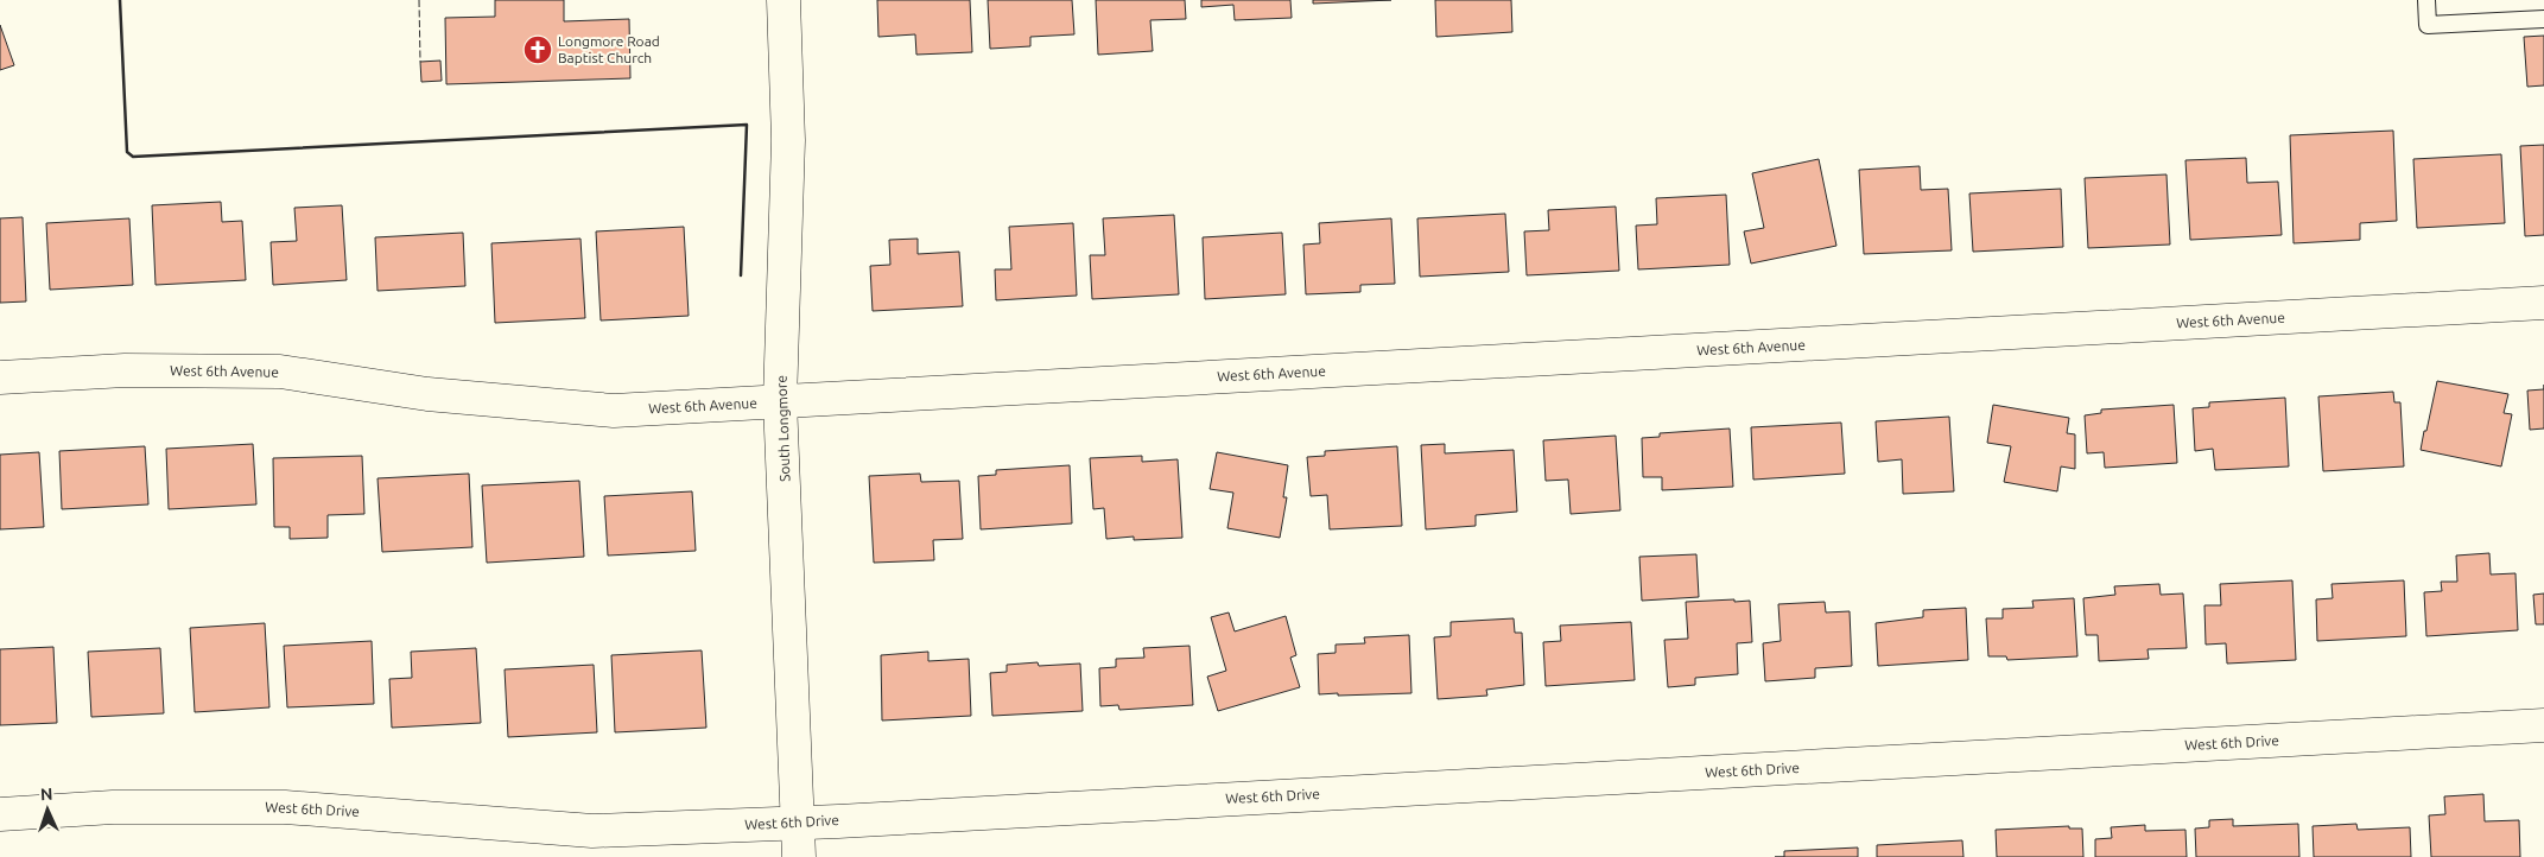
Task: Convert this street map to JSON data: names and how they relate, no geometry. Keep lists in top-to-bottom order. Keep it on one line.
{"streets":{"street":["West 6th Avenue","South Longmore","West 6th Drive"]},"crossings":[["West 6th Avenue","South Longmore"],["South Longmore","West 6th Drive"]],"places":{"church":["Longmore Road Baptist Church"]},"north":"top"}
